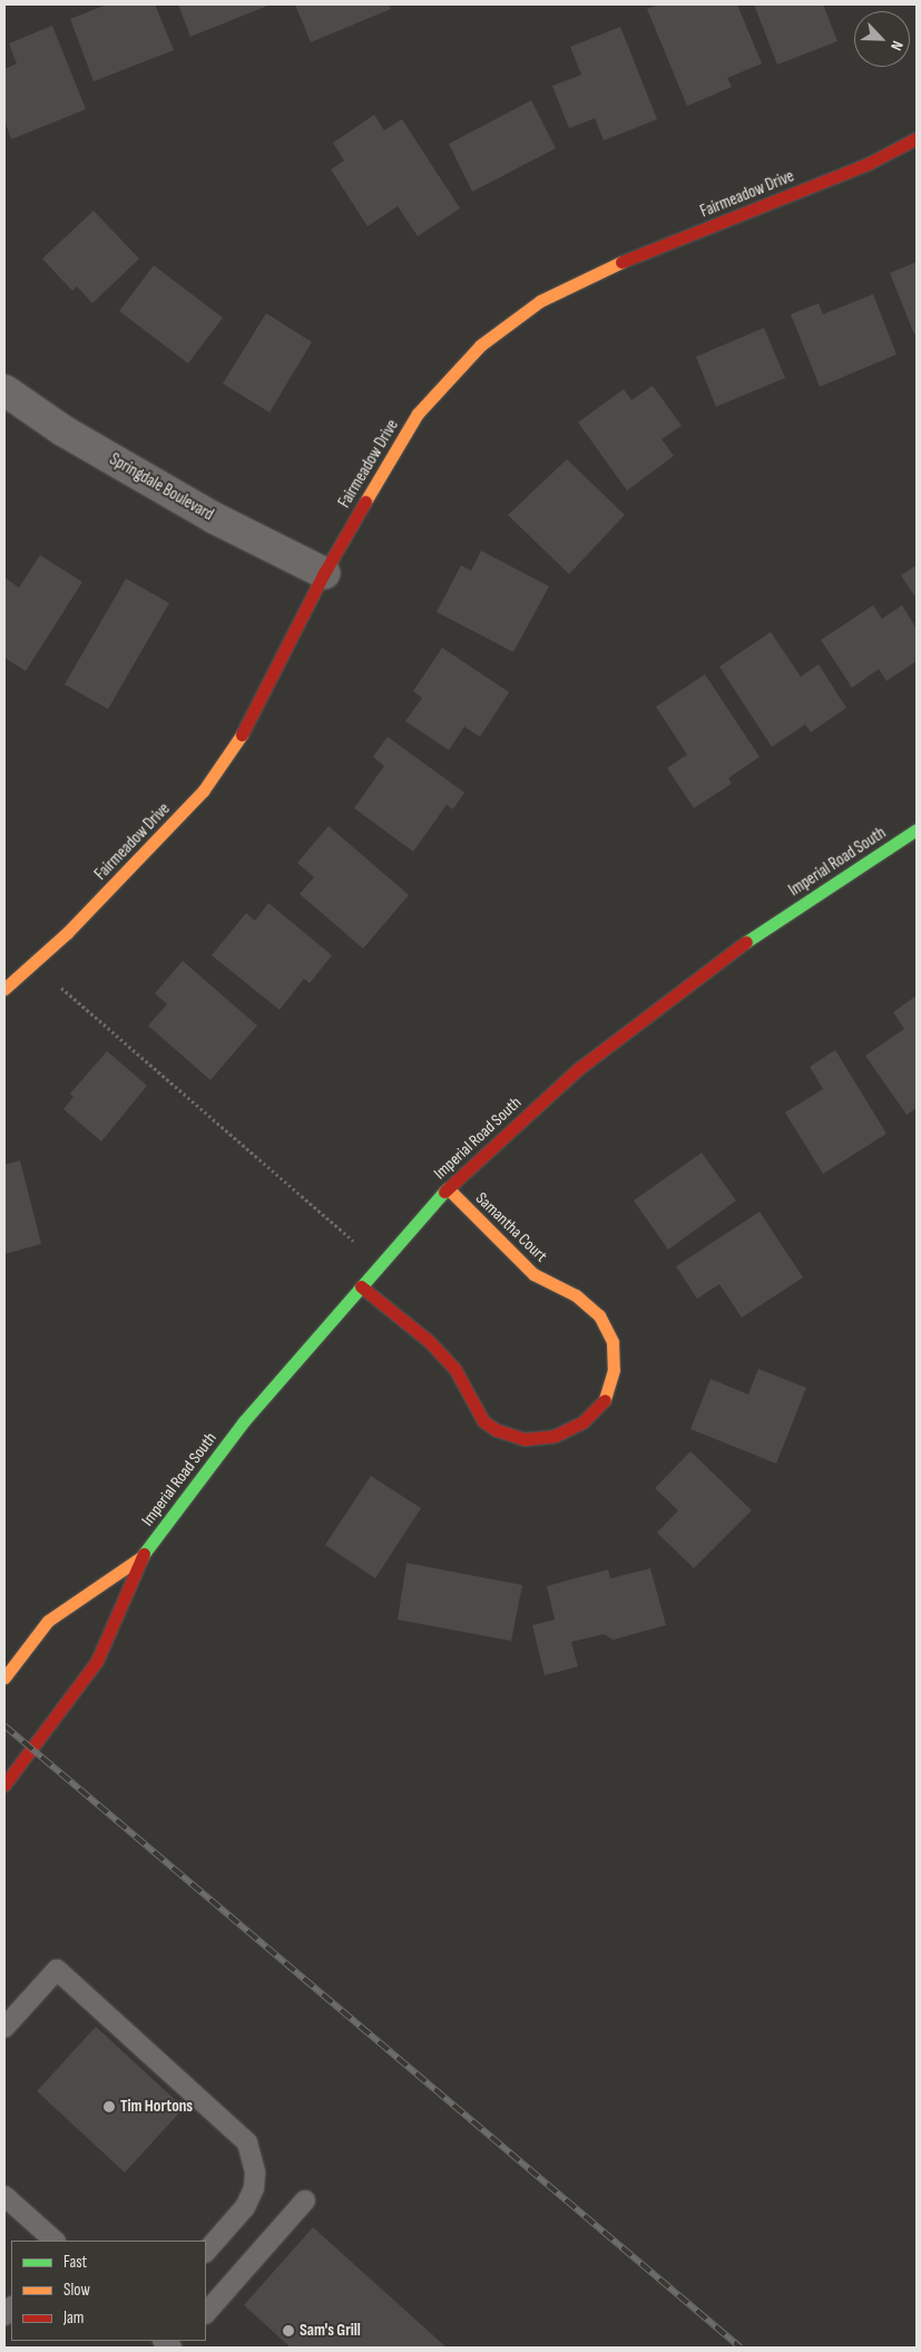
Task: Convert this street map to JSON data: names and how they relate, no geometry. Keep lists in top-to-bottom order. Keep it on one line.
{"streets":{"street":["Fairmeadow Drive","Springdale Boulevard","Imperial Road South","Samantha Court"]},"crossings":[["Fairmeadow Drive","Springdale Boulevard"],["Imperial Road South","Samantha Court"]],"places":["Tim Hortons","Sam's Grill"],"legend":["Fast","Slow","Jam"],"north":"bottom right"}
